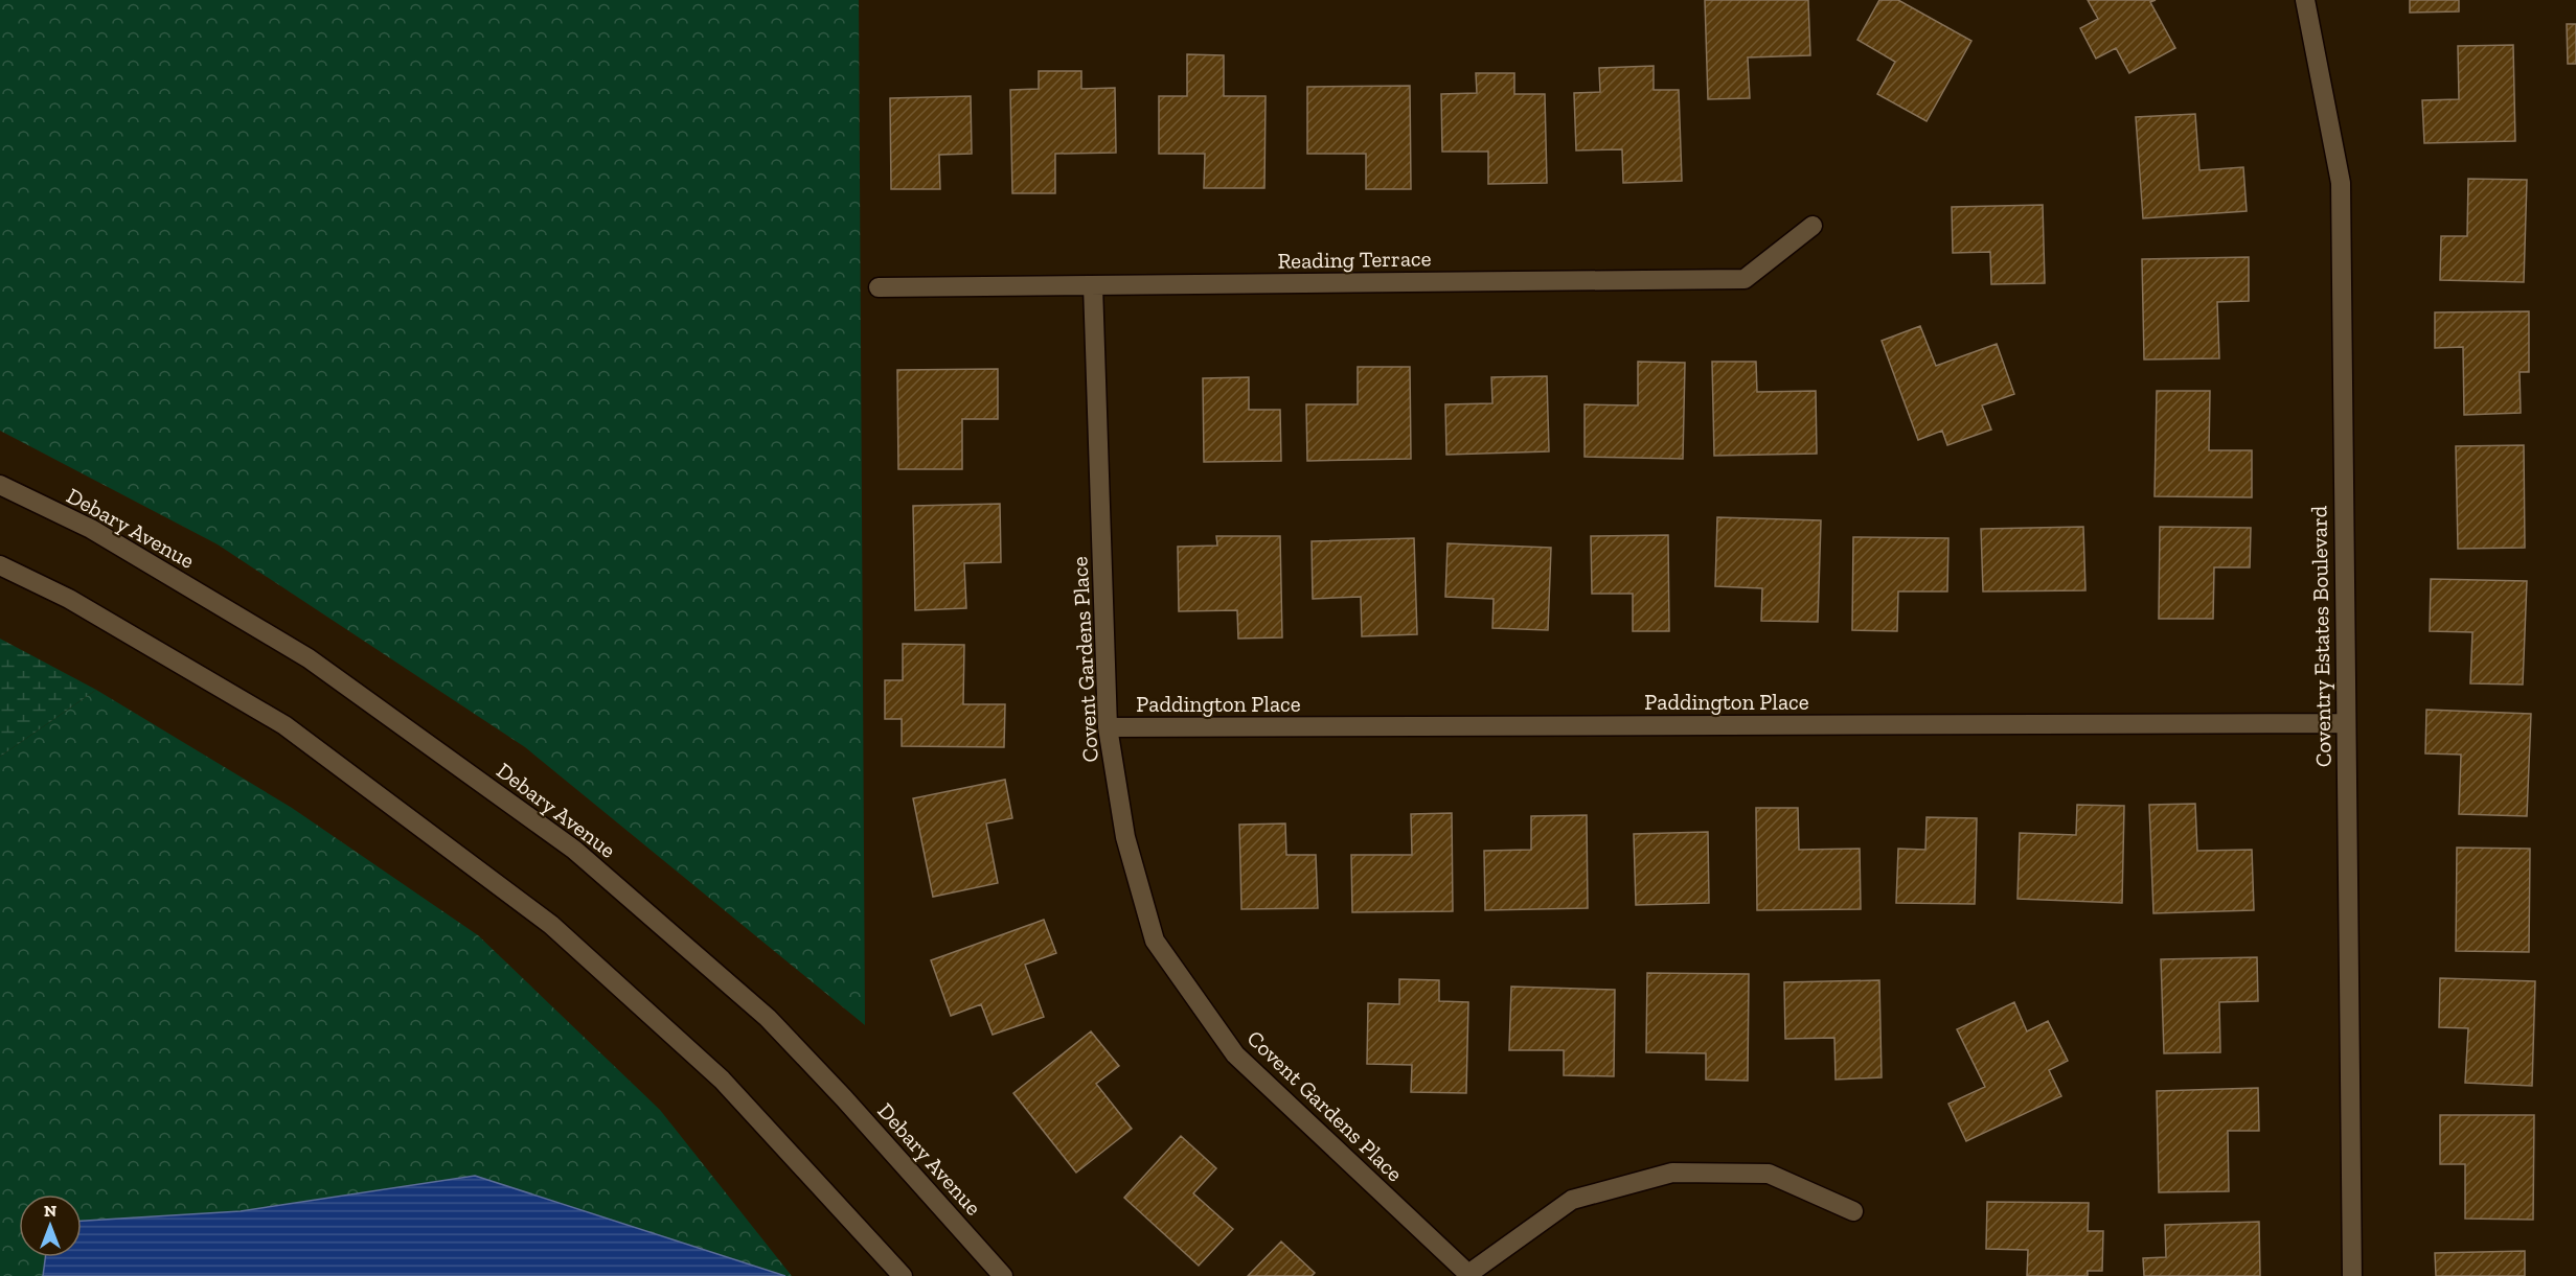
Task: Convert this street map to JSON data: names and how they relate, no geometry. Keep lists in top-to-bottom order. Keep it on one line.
{"streets":{"street":["Reading Terrace","Debary Avenue","Coventry Estates Boulevard","Covent Gardens Place","Paddington Place"]},"crossings":[["Reading Terrace","Covent Gardens Place"],["Coventry Estates Boulevard","Paddington Place"],["Covent Gardens Place","Paddington Place"]],"north":"top"}
